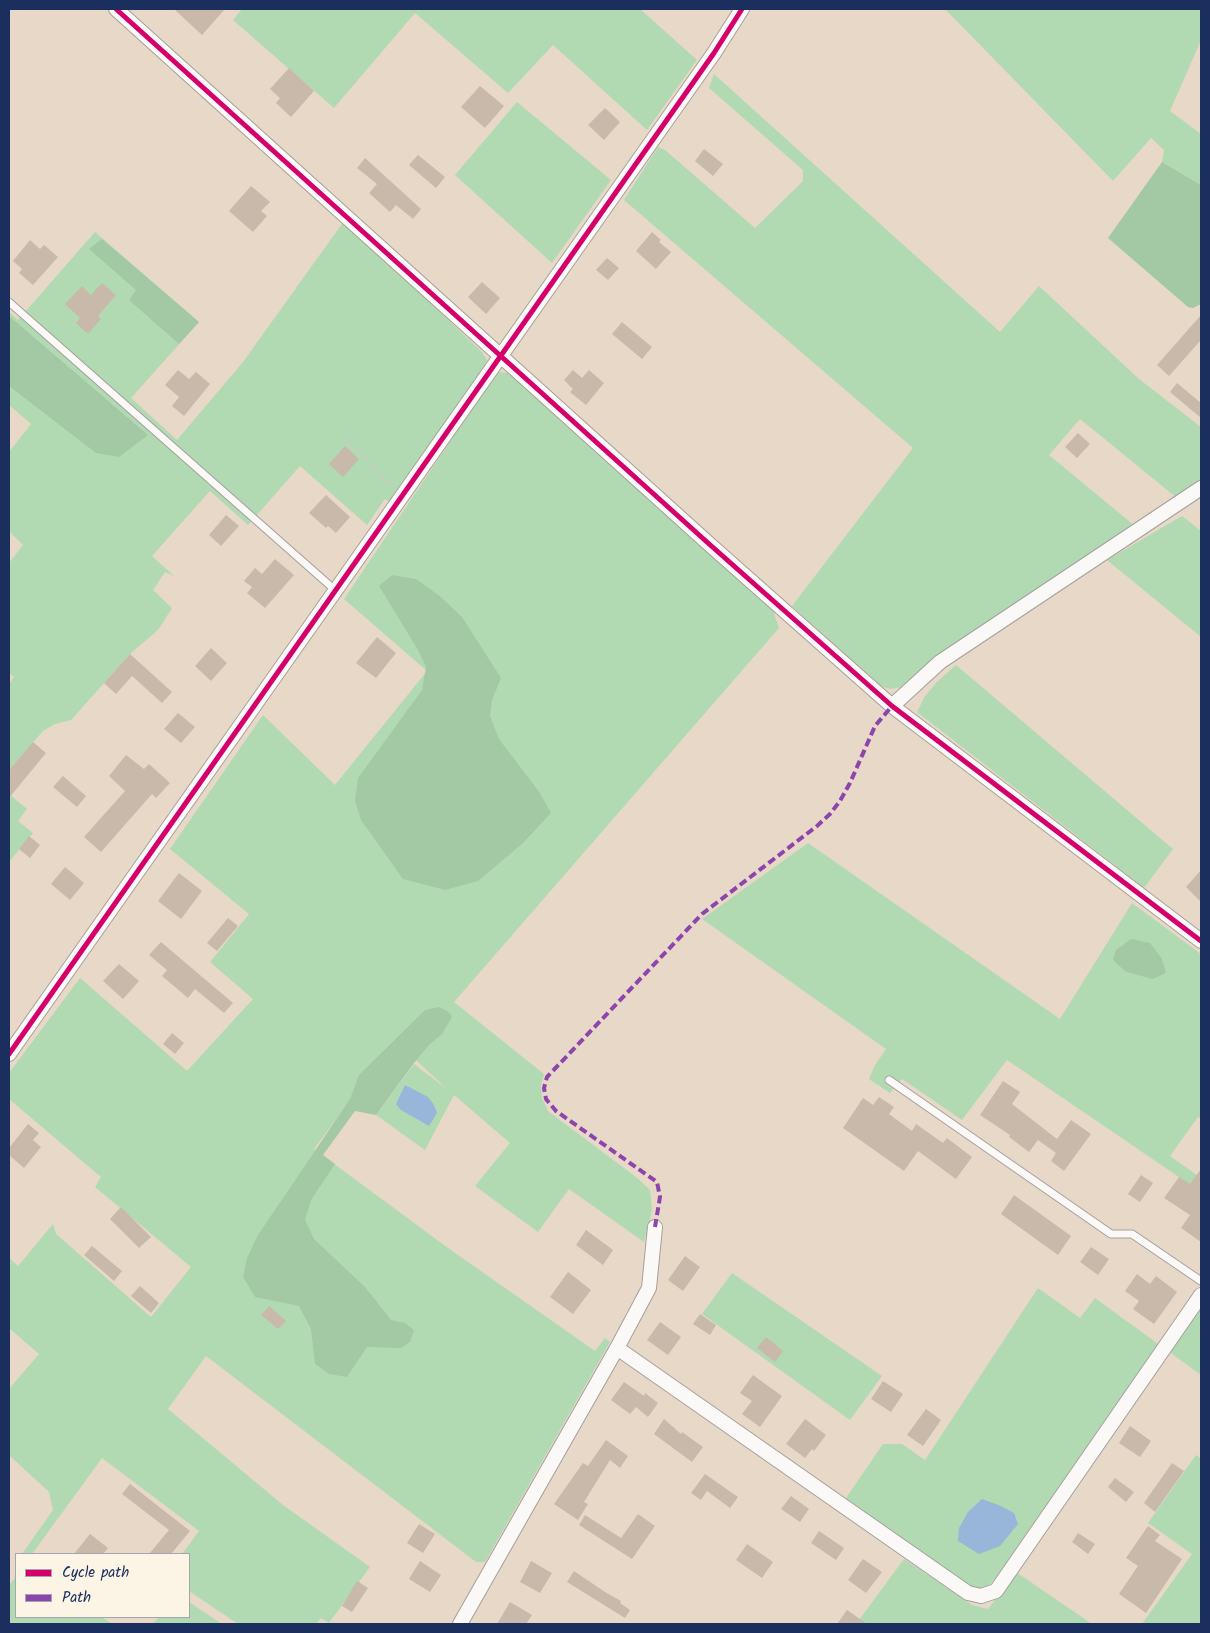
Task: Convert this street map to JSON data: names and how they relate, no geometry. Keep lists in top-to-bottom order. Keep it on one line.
{"legend":["Cycle path","Path"]}
